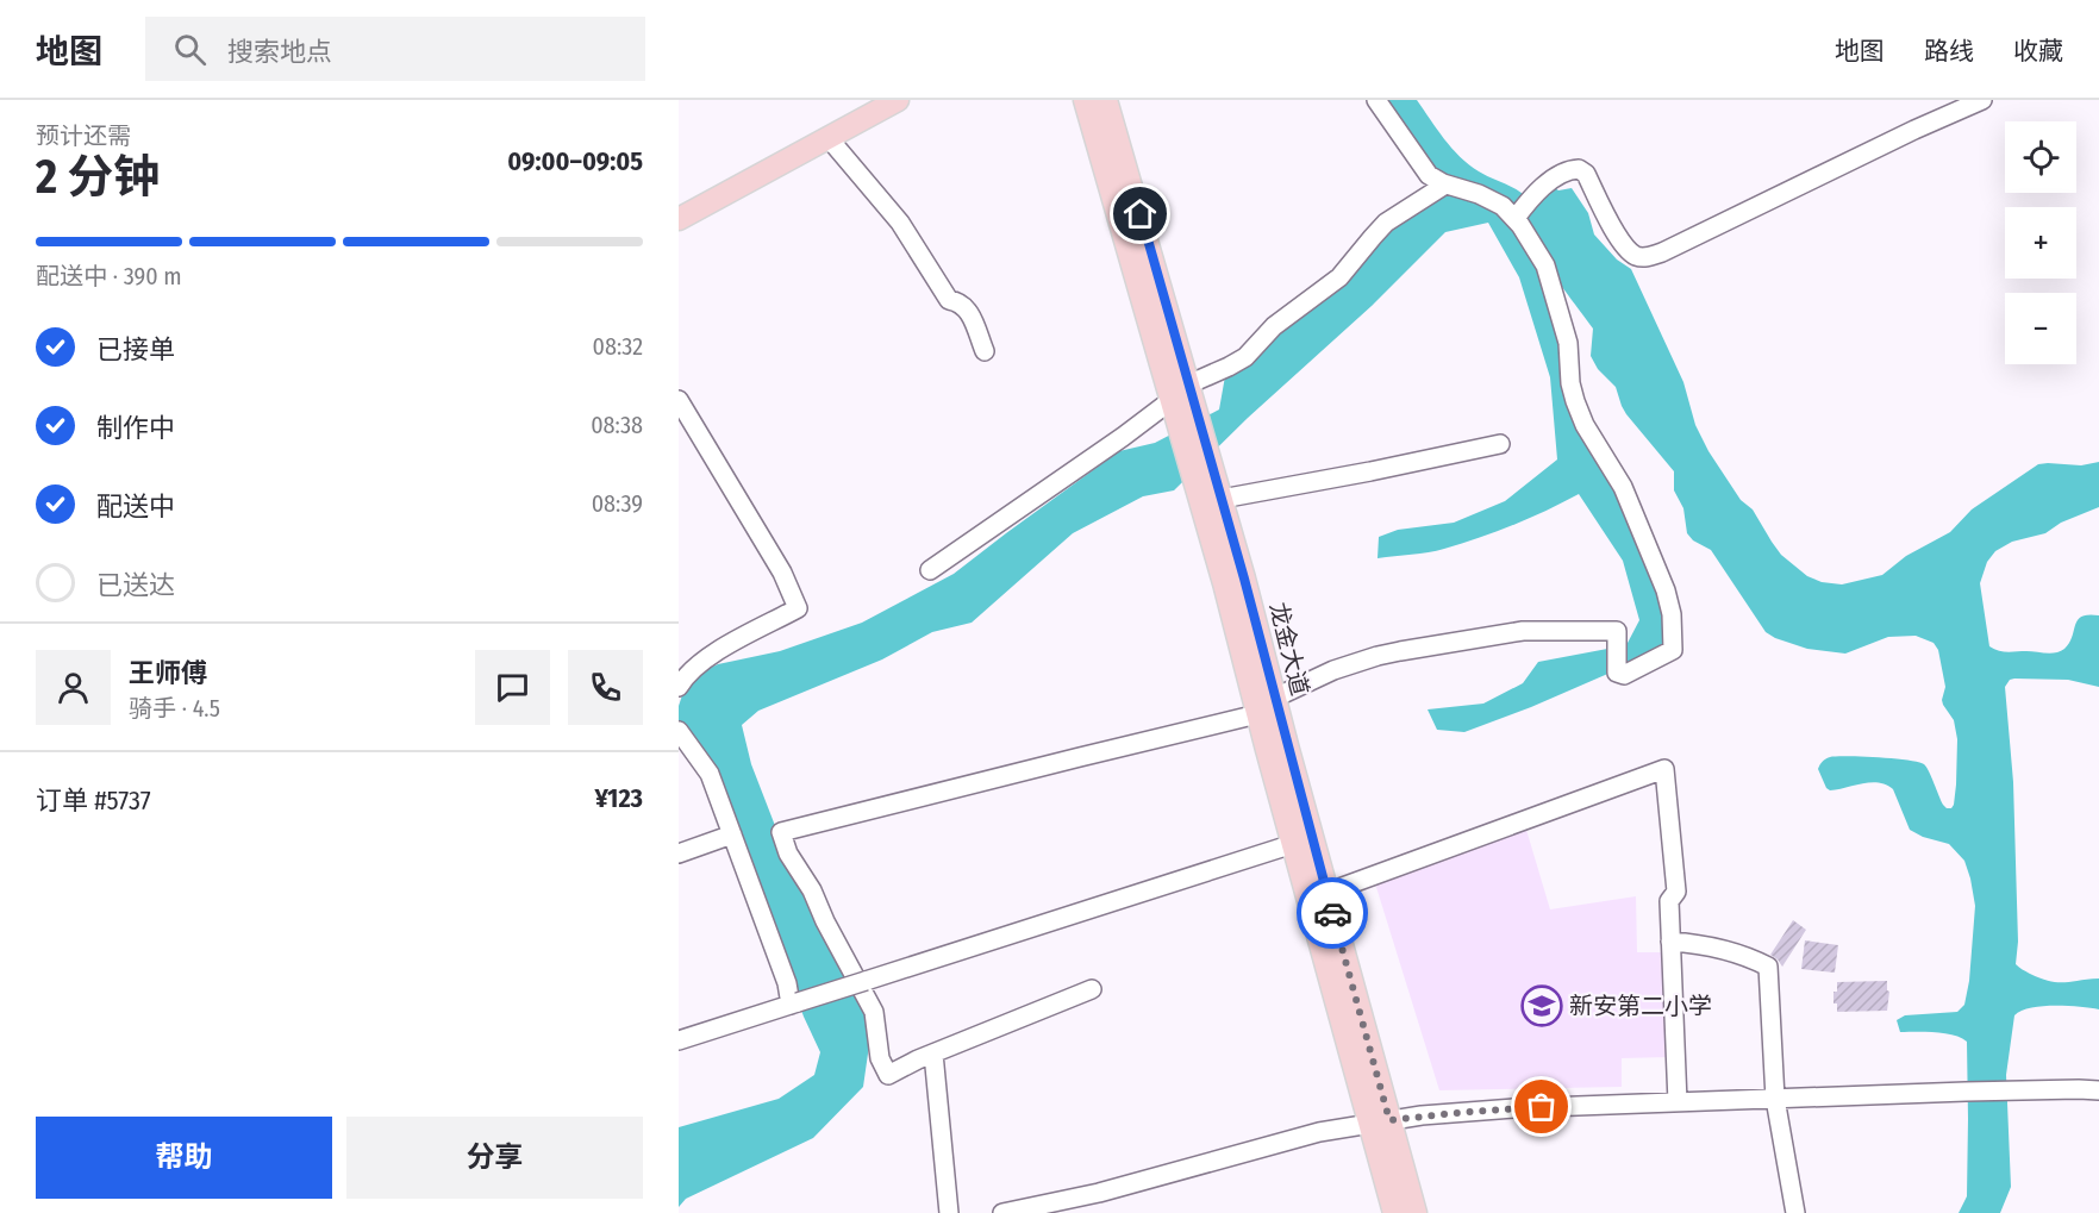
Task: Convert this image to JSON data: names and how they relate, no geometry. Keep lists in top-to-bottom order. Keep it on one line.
{"streets":{"main road":["龙金大道"]},"places":{"school or university":["新安第二小学"]},"page":{"header":"地图","search":"搜索地点","nav":["地图","路线","收藏"],"heading":["2 分钟","预计还需","09:00–09:05"],"panel":["王师傅","骑手 · 4.5","订单 #5737","¥123"],"map_buttons":["+","−"],"bar":"配送中 · 390 m","list":[["已接单","08:32"],["制作中","08:38"],["配送中","08:39"],"已送达"],"buttons":["帮助","分享"]}}
